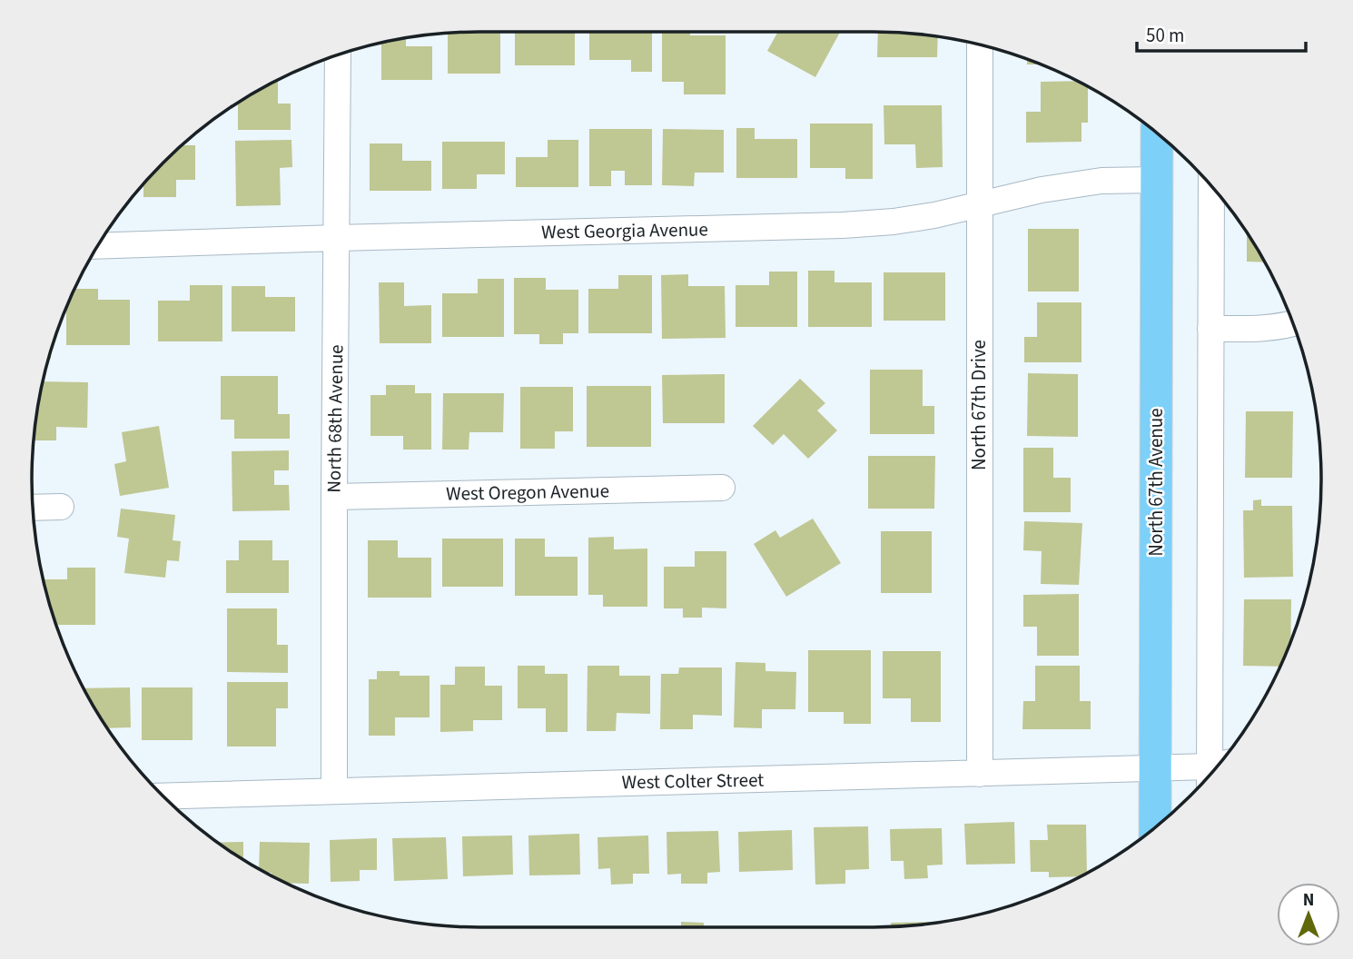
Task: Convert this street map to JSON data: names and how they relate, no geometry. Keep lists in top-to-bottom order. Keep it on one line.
{"streets":{"main road":["North 67th Avenue"],"street":["West Georgia Avenue","North 67th Drive","North 68th Avenue","West Oregon Avenue","West Colter Street"]},"crossings":[["West Georgia Avenue","North 67th Drive"],["West Georgia Avenue","North 68th Avenue"],["West Georgia Avenue","North 67th Avenue"],["North 67th Drive","West Colter Street"],["North 68th Avenue","West Oregon Avenue"],["North 68th Avenue","West Colter Street"],["North 67th Avenue","West Colter Street"]],"scale_bar":"50 m","north":"top"}
